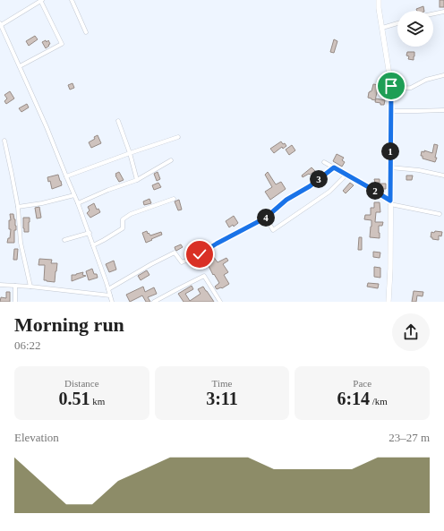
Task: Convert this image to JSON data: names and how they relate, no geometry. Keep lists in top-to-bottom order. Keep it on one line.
{"page":{"pins":["1","3","2","4"],"heading":["Morning run","06:22"],"stats":[["Distance","0.51 km"],["Time","3:11"],["Pace","6:14 /km"]],"chart":["Elevation","23–27 m"]}}
